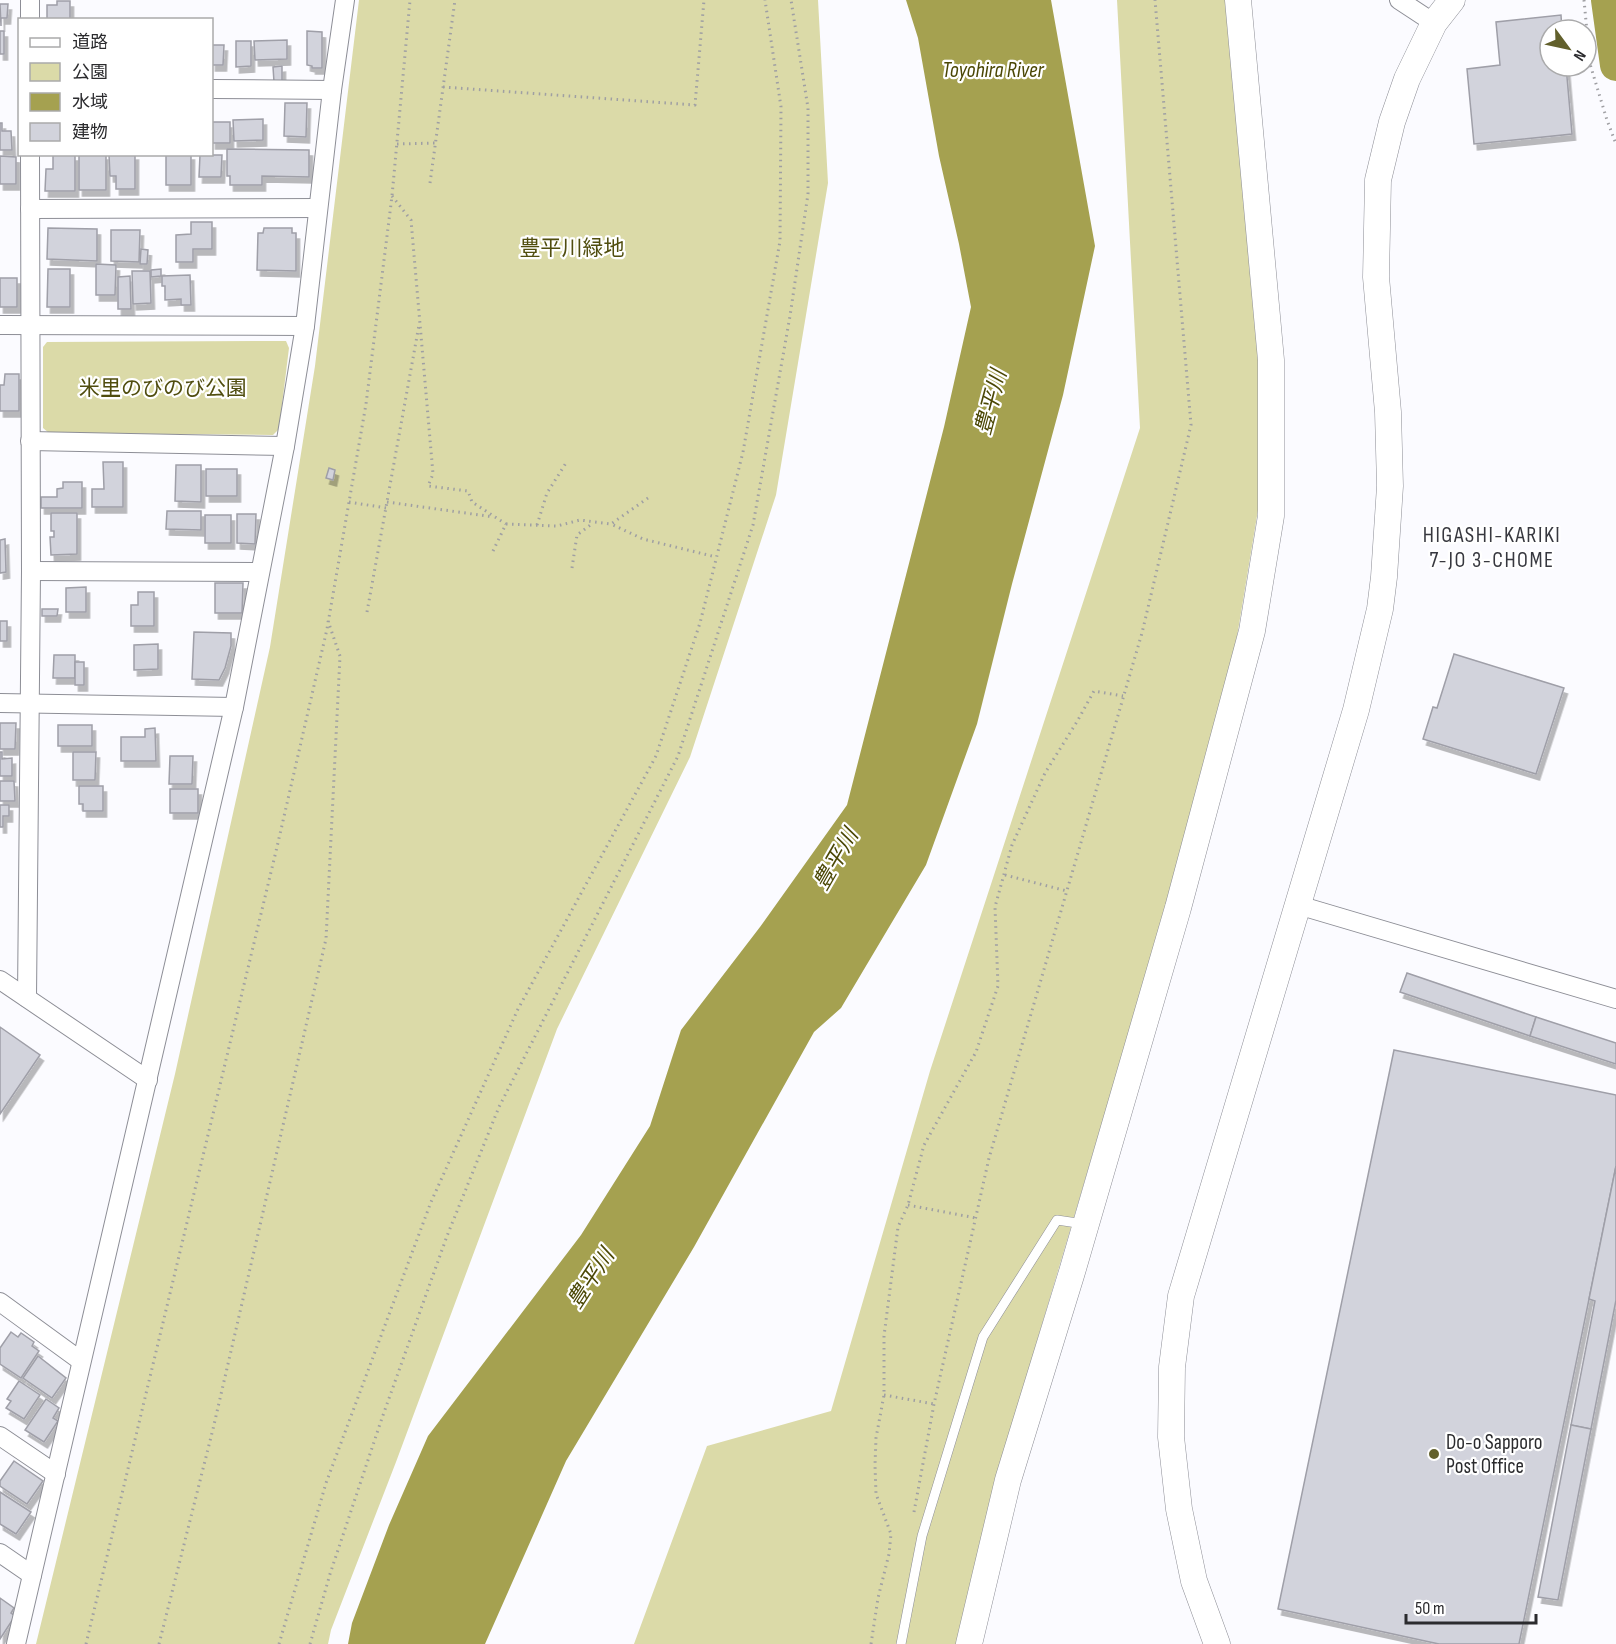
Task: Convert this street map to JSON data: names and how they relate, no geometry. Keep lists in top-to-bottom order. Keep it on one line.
{"districts":["HIGASHI-KARIKI 7-JO 3-CHOME"],"water":["Toyohira River","豊平川"],"parks":["豊平川緑地","米里のびのび公園"],"places":["Do-o Sapporo Post Office"],"legend":["道路","公園","水域","建物"],"scale_bar":"50 m","north":"bottom right"}
